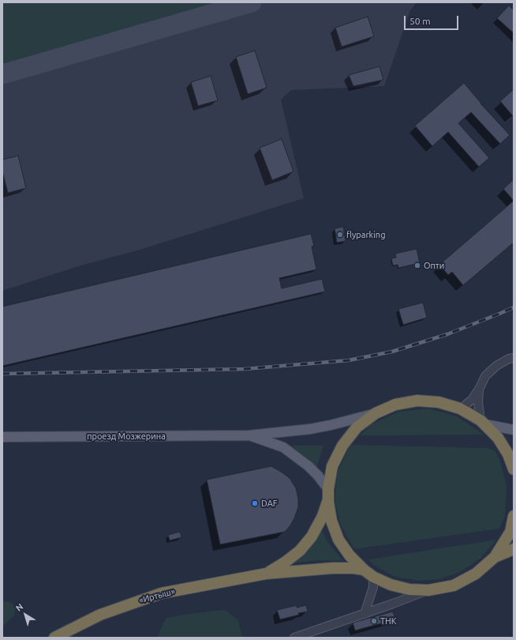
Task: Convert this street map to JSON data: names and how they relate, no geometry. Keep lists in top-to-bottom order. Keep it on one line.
{"streets":{"highway":["«Иртыш»"],"main road":["проезд Мозжерина"]},"places":["flyparking","Опти","DAF","ТНК"],"scale_bar":"50 m","north":"top left"}
